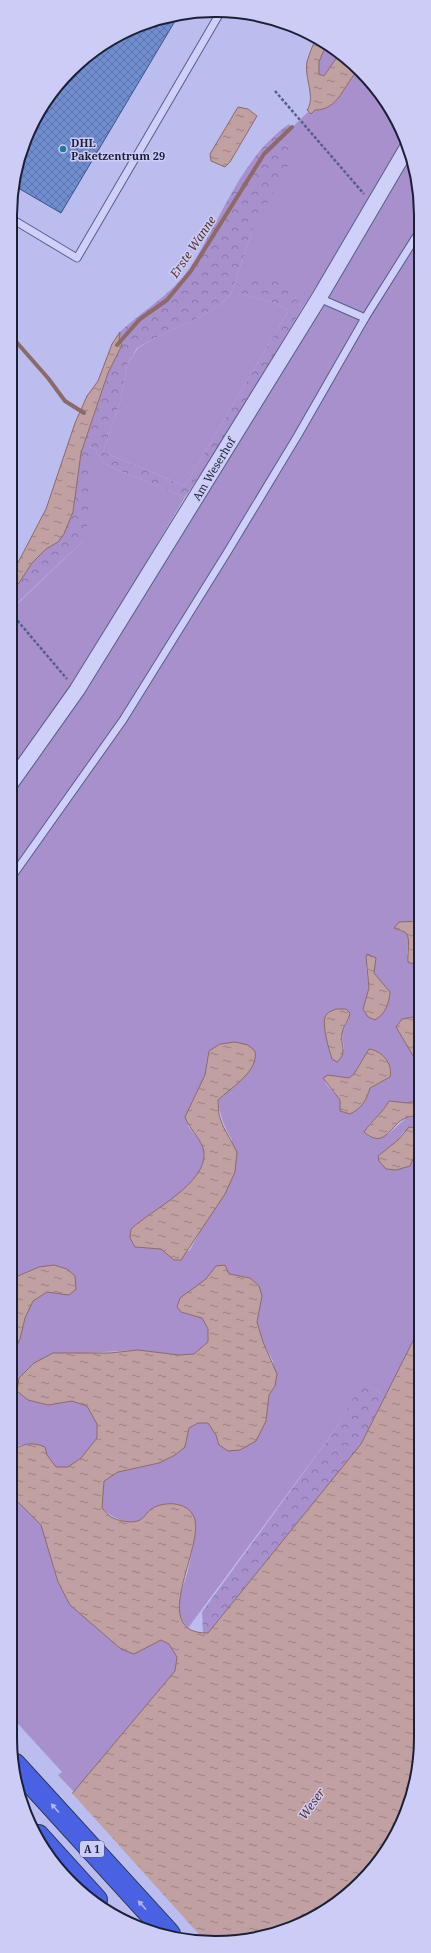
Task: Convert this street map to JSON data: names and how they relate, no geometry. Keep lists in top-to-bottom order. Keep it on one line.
{"streets":{"highway":["A 1"],"street":["Am Weserhof"]},"water":["Erste Wanne","Weser"],"places":["DHL Paketzentrum 29"]}
